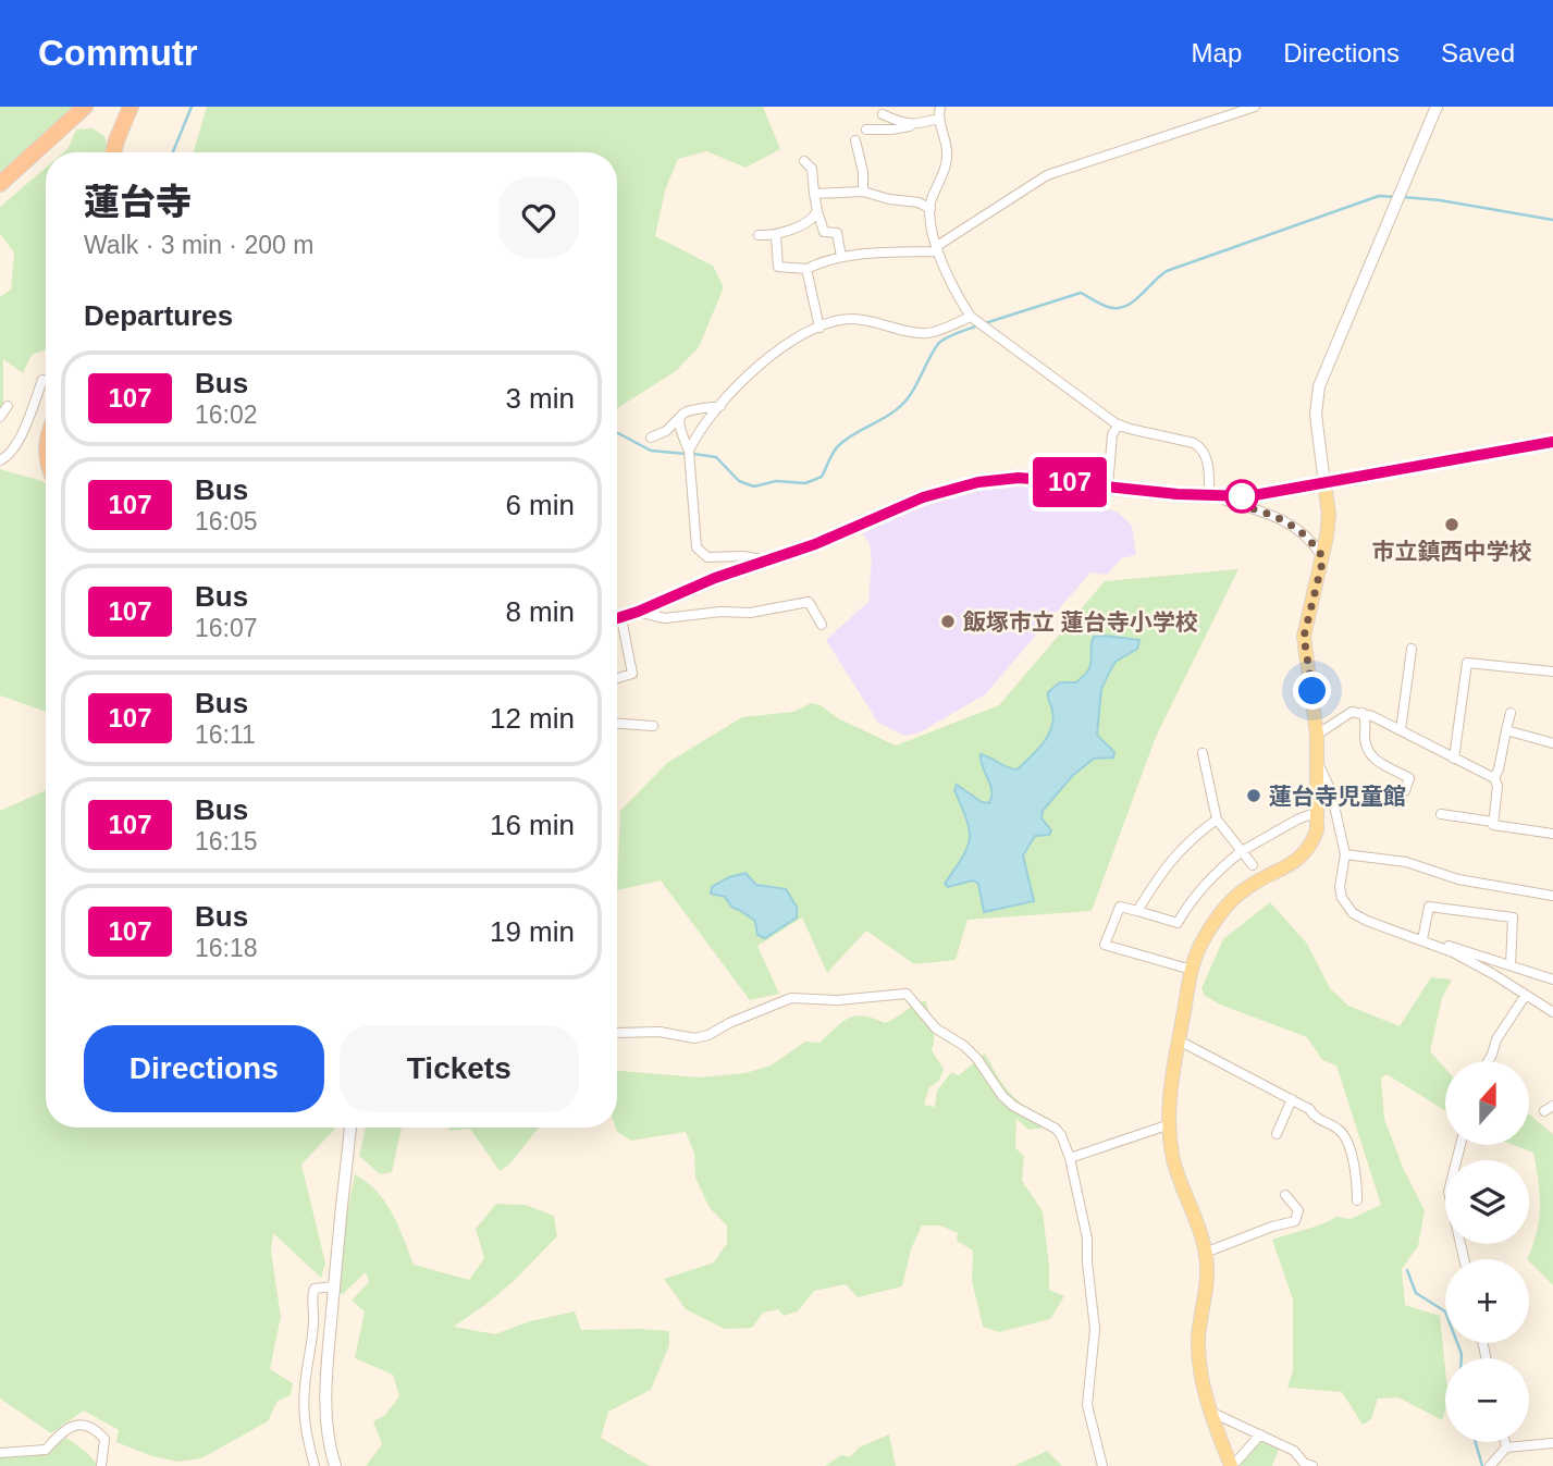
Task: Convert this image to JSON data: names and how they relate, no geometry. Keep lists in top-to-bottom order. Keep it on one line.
{"places":["市立鎮西中学校","飯塚市立 蓮台寺小学校","蓮台寺児童館"],"lines":["bus line 107"],"north":"top","page":{"header":"Commutr","nav":["Map","Directions","Saved"],"on_map":"107","heading":[["蓮台寺","Walk · 3 min · 200 m"],"Departures"],"list":[{"mark":"107","name":"Bus","note":"16:02","value":"3 min"},{"mark":"107","name":"Bus","note":"16:05","value":"6 min"},{"mark":"107","name":"Bus","note":"16:07","value":"8 min"},{"mark":"107","name":"Bus","note":"16:11","value":"12 min"},{"mark":"107","name":"Bus","note":"16:15","value":"16 min"},{"mark":"107","name":"Bus","note":"16:18","value":"19 min"}],"buttons":["Directions","Tickets"],"map_buttons":["+","−"]}}
